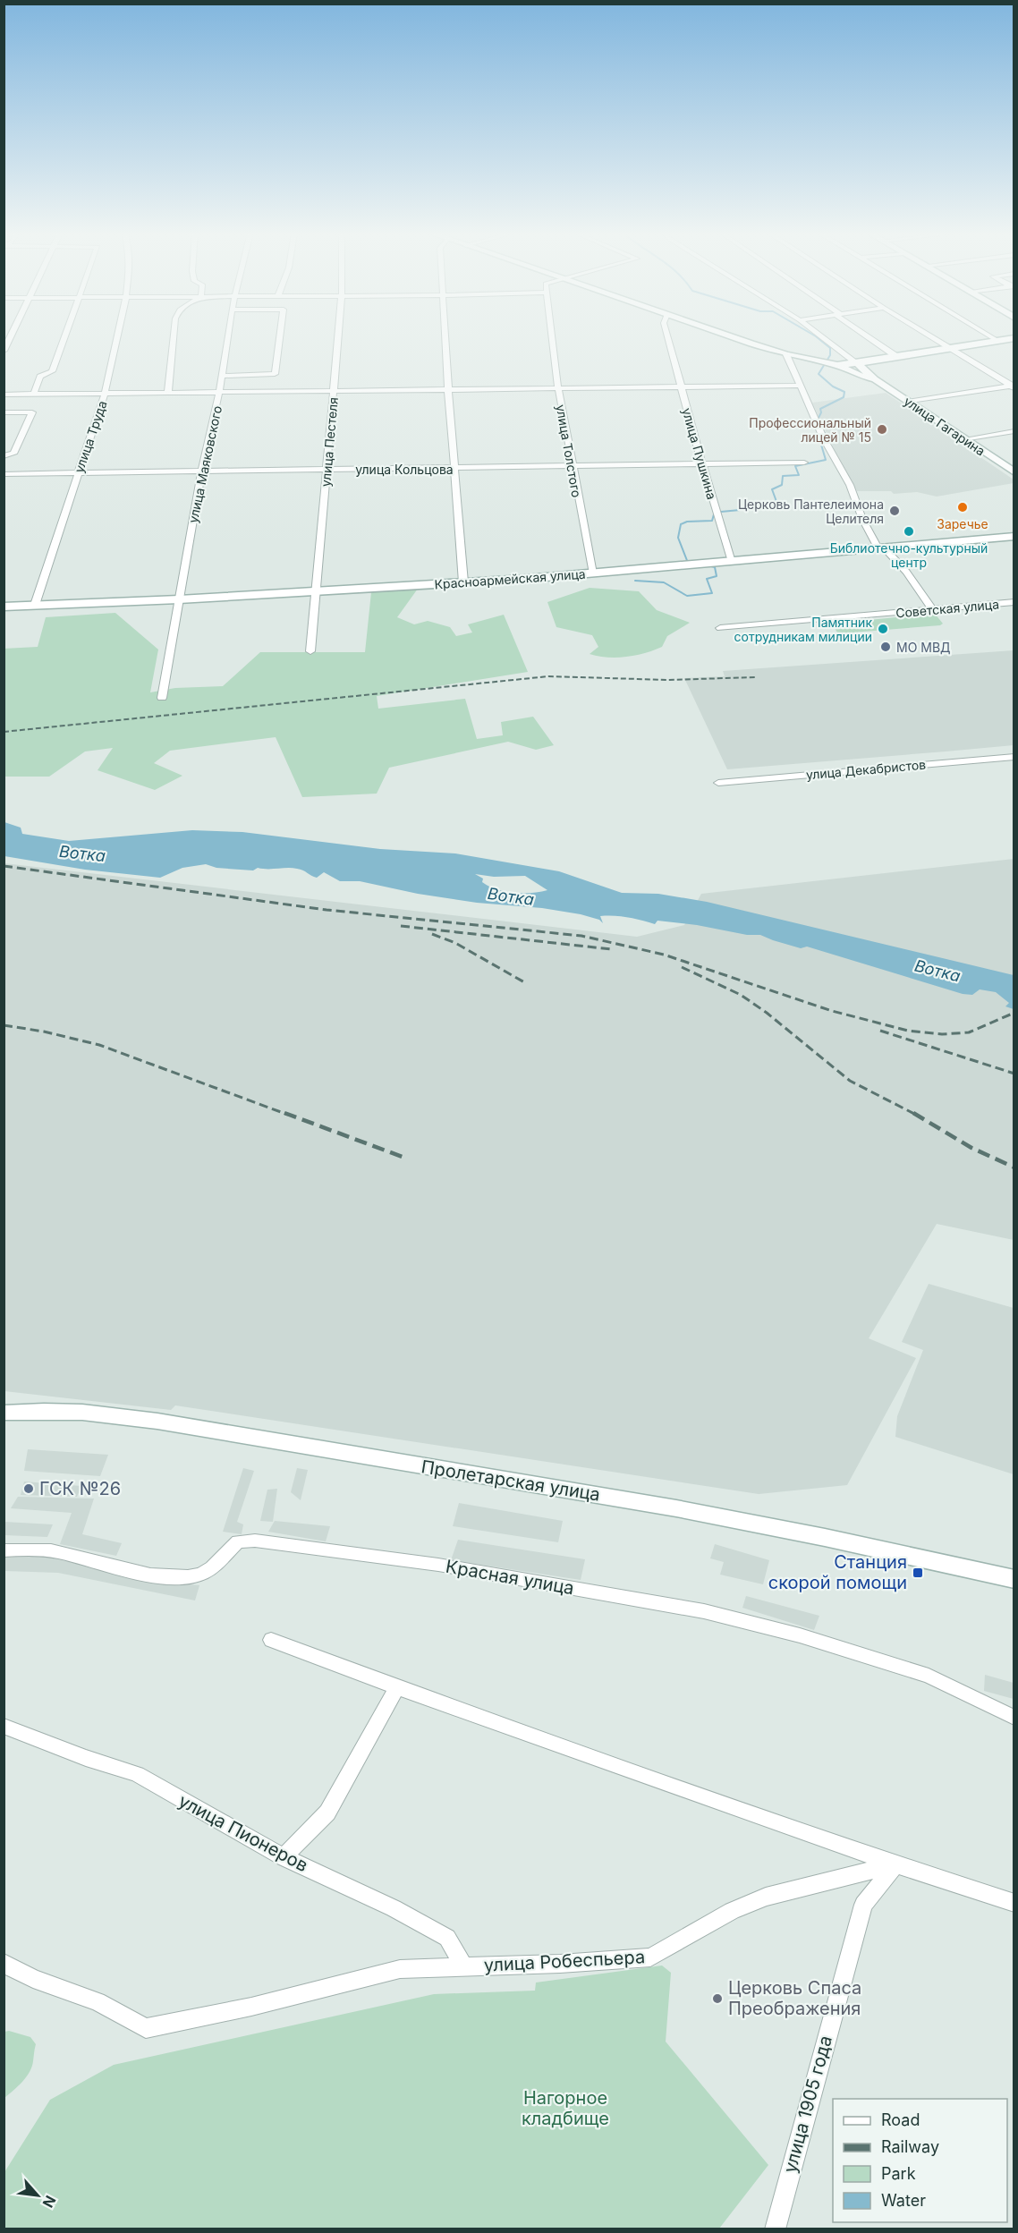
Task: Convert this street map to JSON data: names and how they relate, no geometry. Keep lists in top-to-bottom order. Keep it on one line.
{"streets":{"main road":["улица Гагарина","Красноармейская улица","Пролетарская улица"],"street":["улица Труда","улица Пестеля","улица Толстого","улица Пушкина","улица Маяковского","улица Кольцова","Советская улица","улица Декабристов","Красная улица","улица Пионеров","улица Робеспьера","улица 1905 года"]},"crossings":[["улица Труда","улица Кольцова"],["улица Труда","Красноармейская улица"],["улица Пестеля","улица Кольцова"],["улица Пестеля","Красноармейская улица"],["улица Толстого","улица Кольцова"],["улица Толстого","Красноармейская улица"],["улица Пушкина","улица Кольцова"],["улица Пушкина","Красноармейская улица"],["улица Маяковского","улица Кольцова"],["улица Маяковского","Красноармейская улица"],["улица Пионеров","улица Робеспьера"],["улица Робеспьера","улица 1905 года"]],"water":["Вотка"],"parks":["Нагорное кладбище"],"places":{"other":["Профессиональный лицей № 15","Заречье","Церковь Пантелеимона Целителя","Библиотечно-культурный центр","Памятник сотрудникам милиции","МО МВД","ГСК №26","Церковь Спаса Преображения"],"transit":["Станция скорой помощи"]},"legend":["Road","Railway","Park","Water"],"north":"bottom right"}
